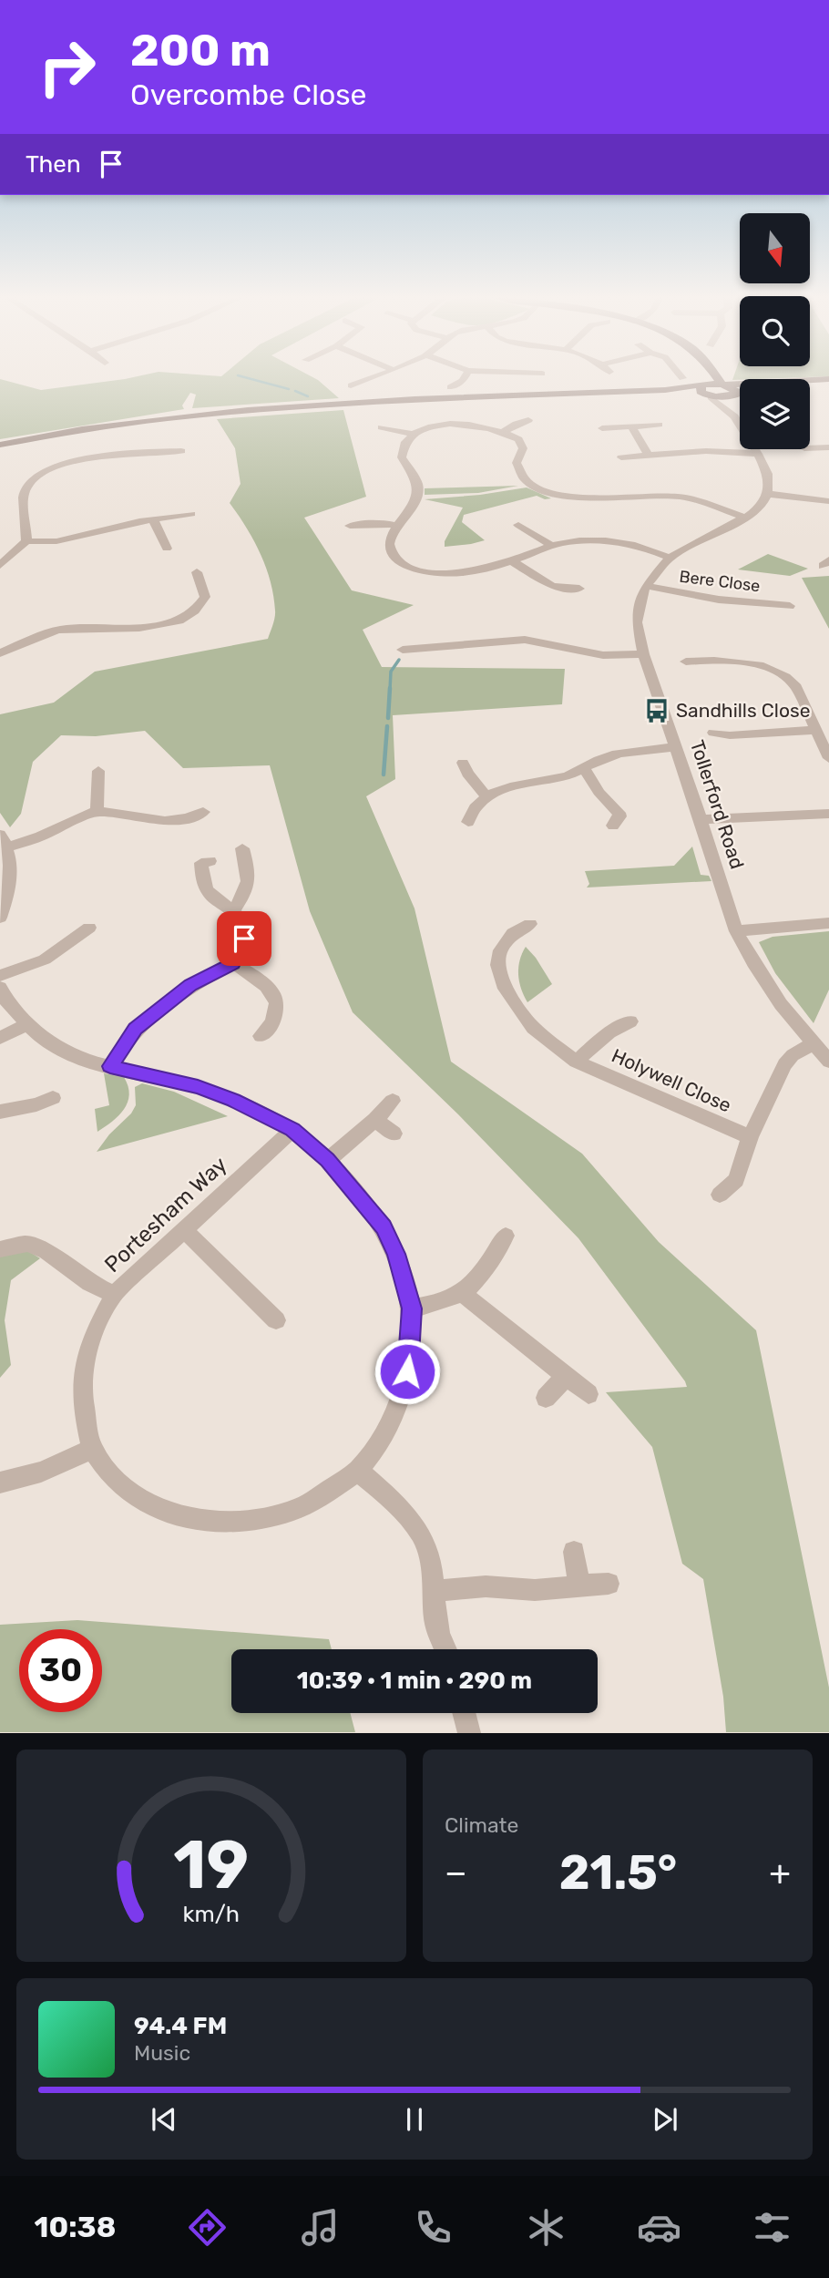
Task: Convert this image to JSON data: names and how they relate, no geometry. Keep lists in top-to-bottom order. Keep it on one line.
{"streets":{"street":["Bere Close","Tollerford Road","Holywell Close","Portesham Way"]},"crossings":[["Bere Close","Tollerford Road"]],"places":{"bus stop":["Sandhills Close"]},"north":"bottom","page":{"turn":["200 m","Overcombe Close"],"then":"Then","limit":"30","trip":"10:39 · 1 min · 290 m","tile":"Climate","heat":["−","21.5°","+"],"song":["94.4 FM","Music"],"tabs":"10:38","gauge":["19","km/h"]}}
